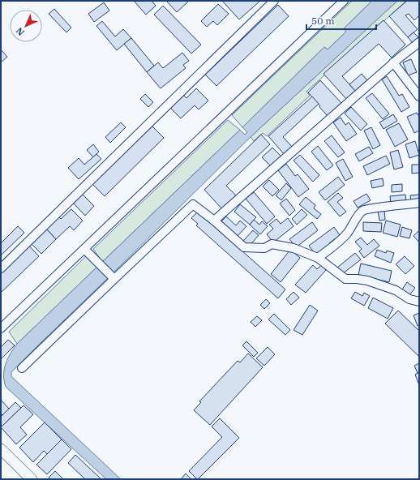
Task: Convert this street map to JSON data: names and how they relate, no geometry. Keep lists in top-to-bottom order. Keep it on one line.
{"scale_bar":"50 m","north":"bottom left"}
